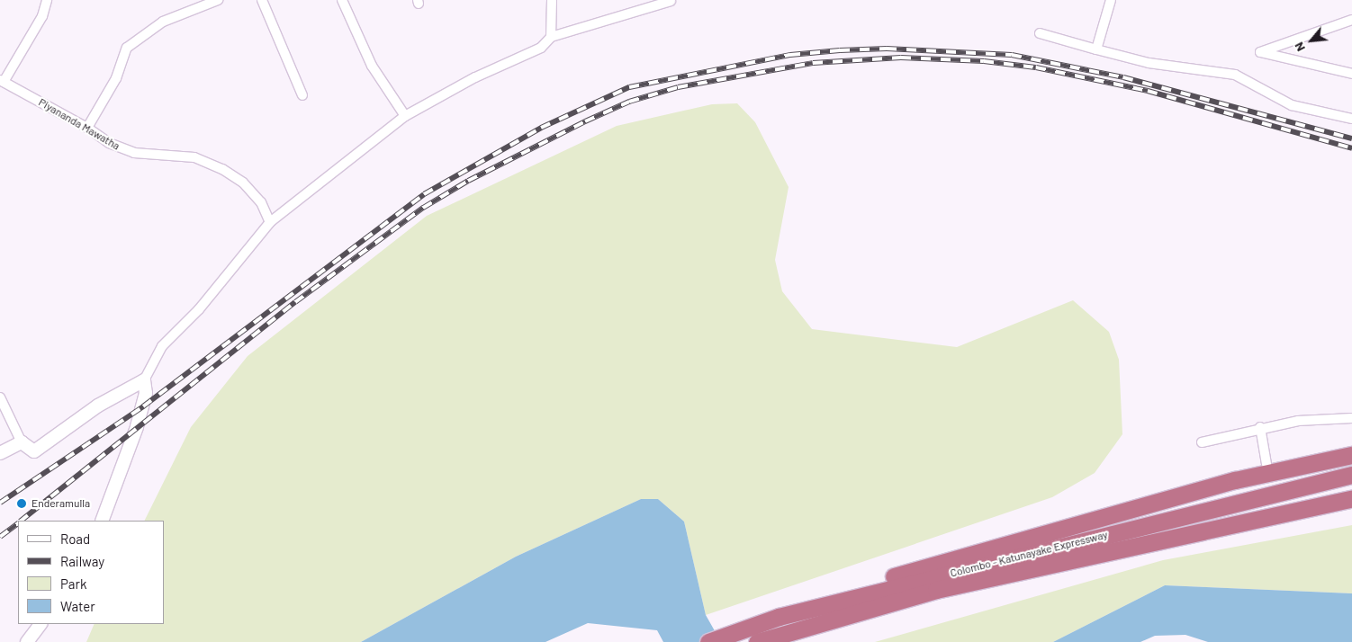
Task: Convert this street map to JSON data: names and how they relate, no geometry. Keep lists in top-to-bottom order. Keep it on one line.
{"streets":{"highway":["Colombo - Katunayake Expressway"],"street":["Piyananda Mawatha"]},"places":["Enderamulla"],"legend":["Road","Railway","Park","Water"],"north":"bottom left"}
